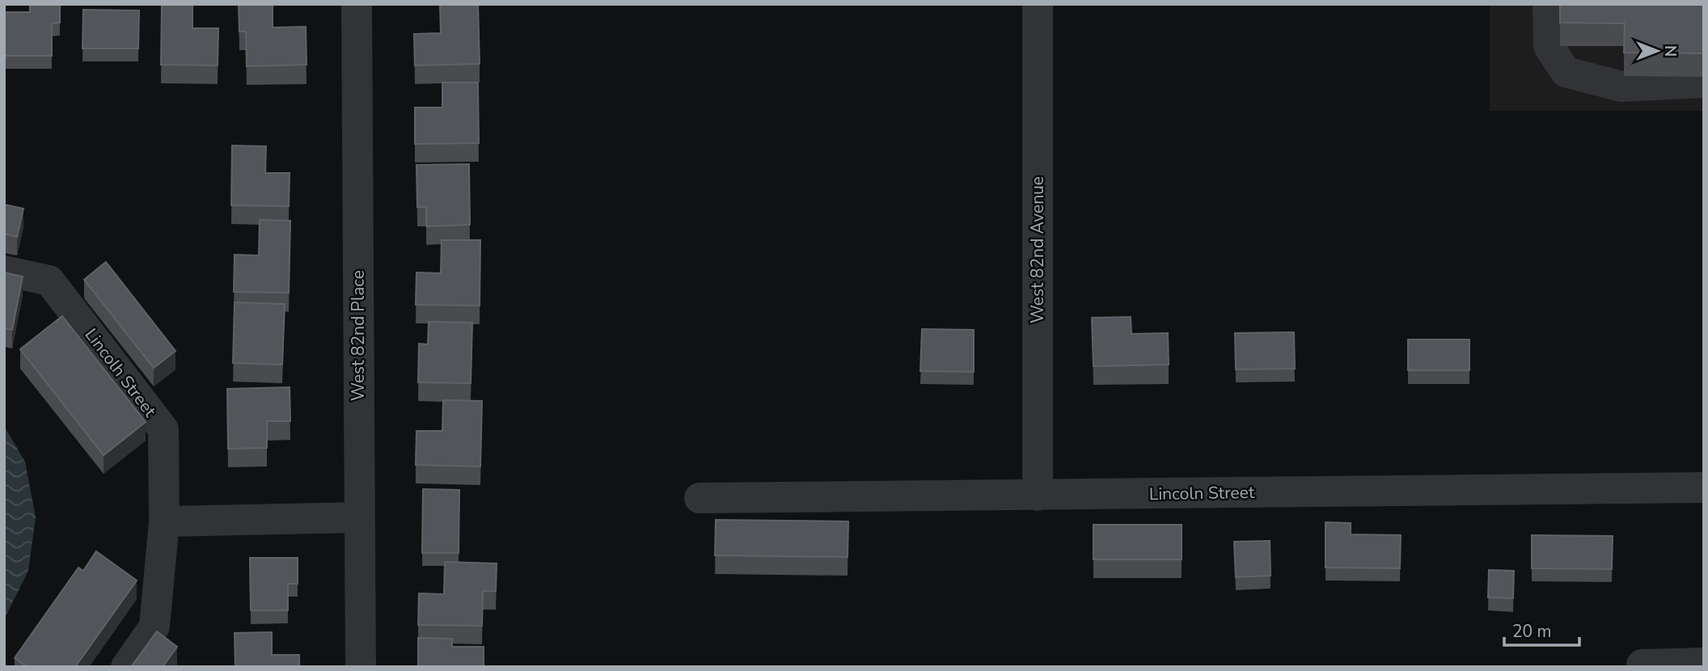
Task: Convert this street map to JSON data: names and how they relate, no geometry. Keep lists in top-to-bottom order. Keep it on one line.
{"streets":{"street":["West 82nd Avenue","West 82nd Place","Lincolh Street","Lincoln Street"]},"crossings":[["West 82nd Avenue","Lincoln Street"]],"scale_bar":"20 m","north":"right"}
